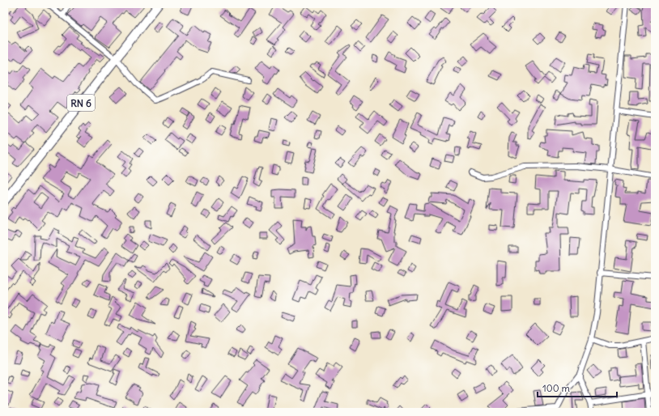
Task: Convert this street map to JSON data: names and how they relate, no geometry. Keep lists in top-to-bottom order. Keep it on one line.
{"streets":{"main road":["RN 6"]},"scale_bar":"100 m"}
